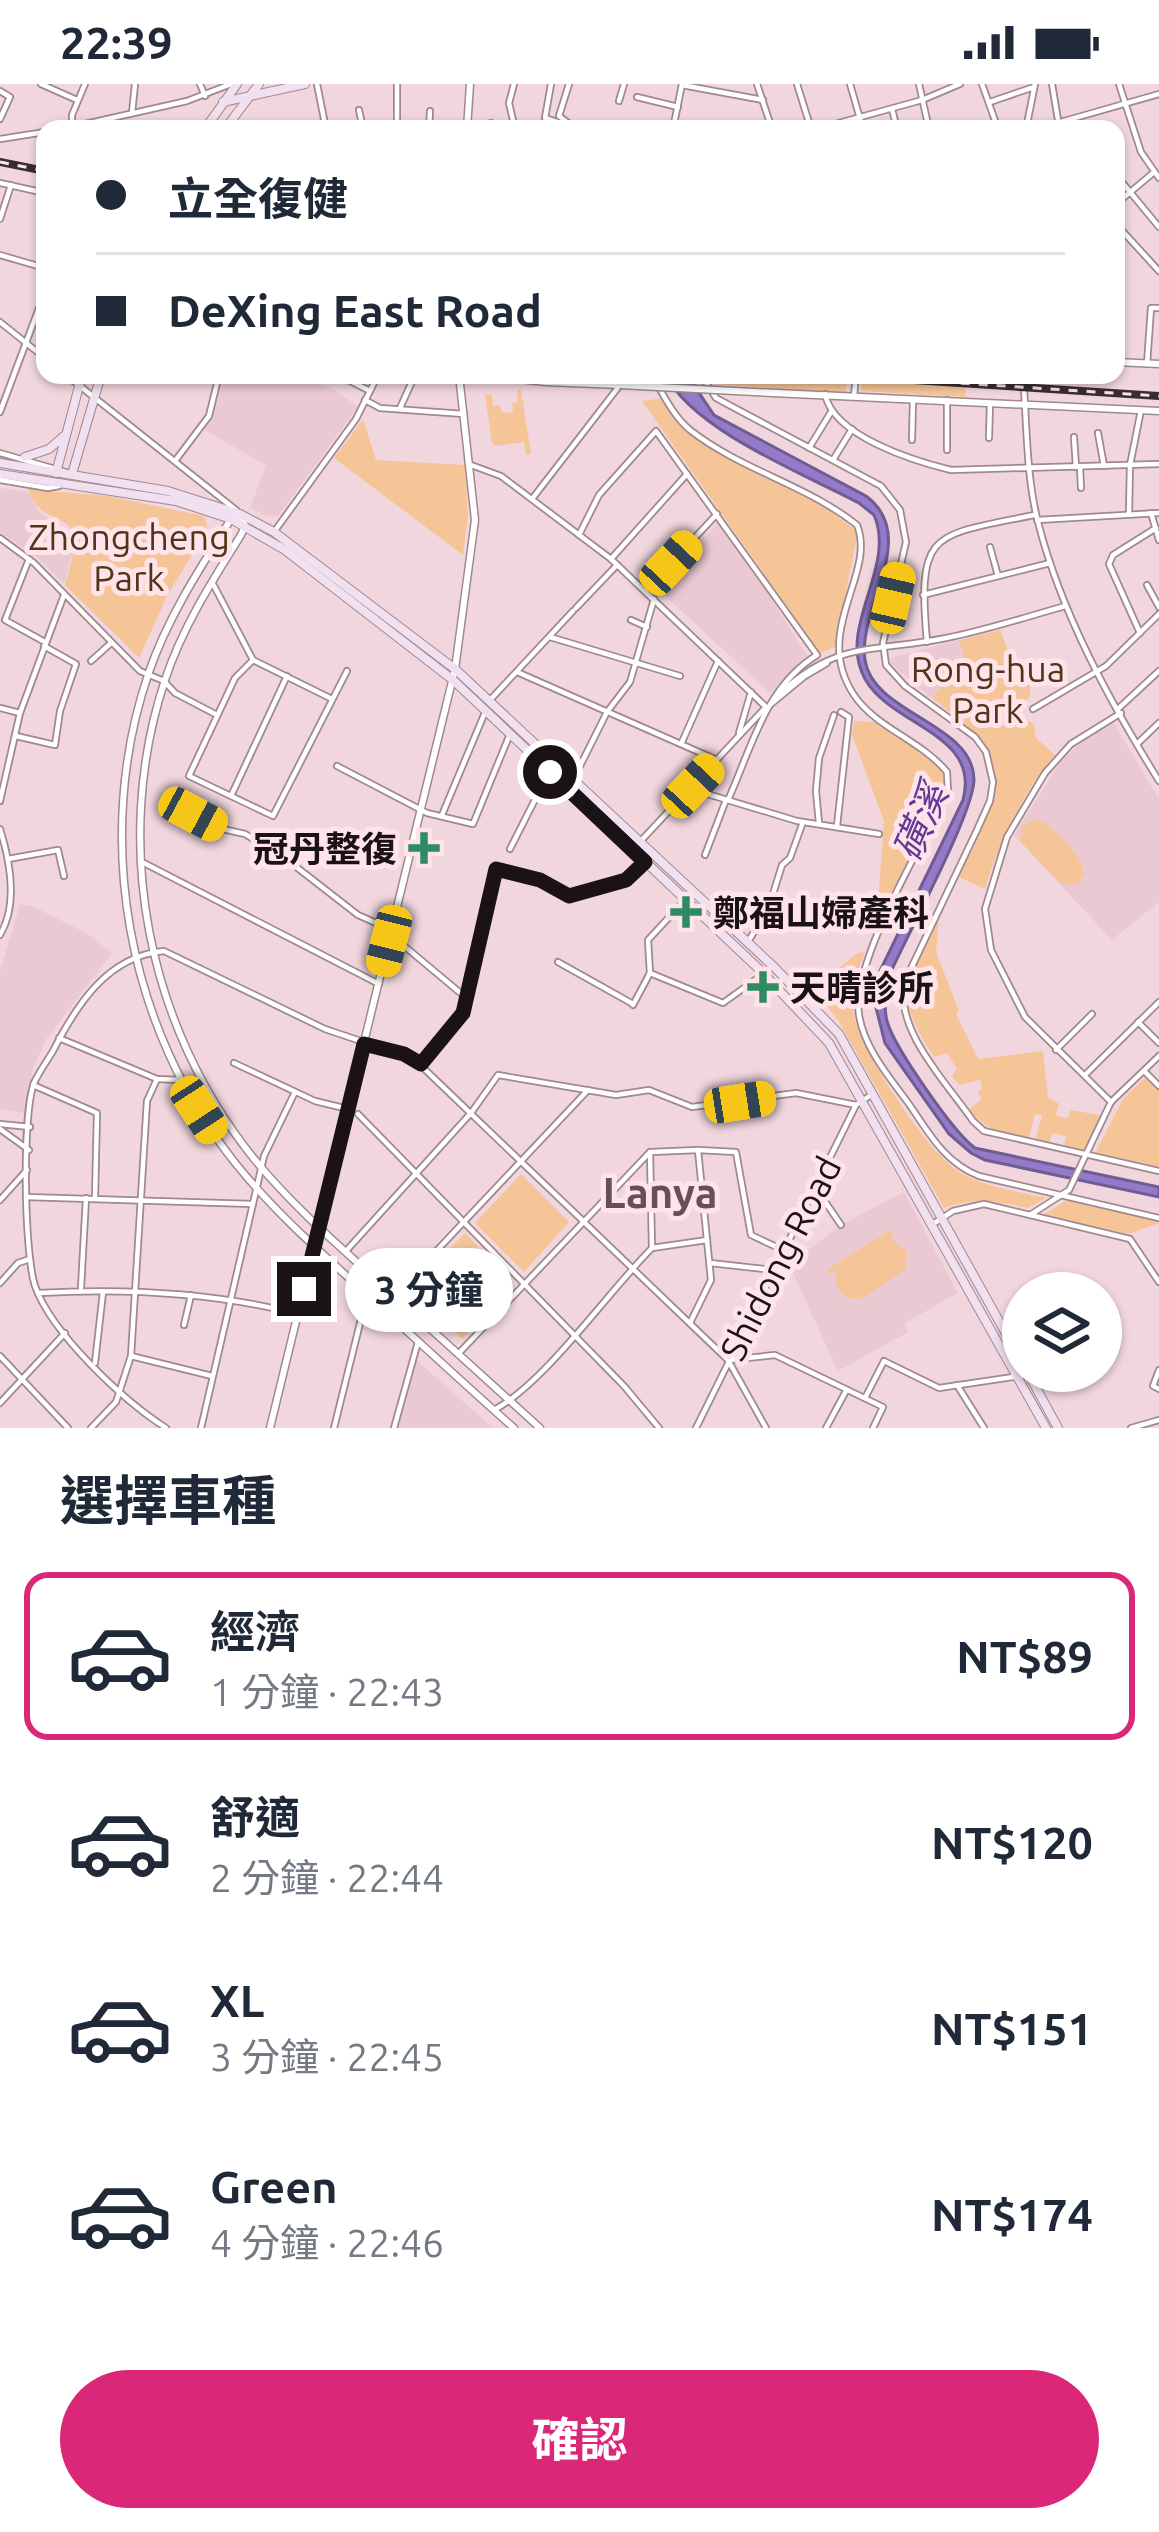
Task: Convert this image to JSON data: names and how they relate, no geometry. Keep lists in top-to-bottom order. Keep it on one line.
{"streets":{"street":["Shidong Road"]},"districts":["Lanya"],"water":["磺溪"],"parks":["Zhongcheng Park","Rong-hua Park"],"places":{"health":["冠丹整復","鄭福山婦產科","天晴診所"]},"page":{"status":"22:39","banner":["立全復健","DeXing East Road"],"bubble":"3 分鐘","heading":"選擇車種","list":[{"name":"經濟","note":"1 分鐘 · 22:43","value":"NT$89"},{"name":"舒適","note":"2 分鐘 · 22:44","value":"NT$120"},{"name":"XL","note":"3 分鐘 · 22:45","value":"NT$151"},{"name":"Green","note":"4 分鐘 · 22:46","value":"NT$174"}],"buttons":"確認"}}
